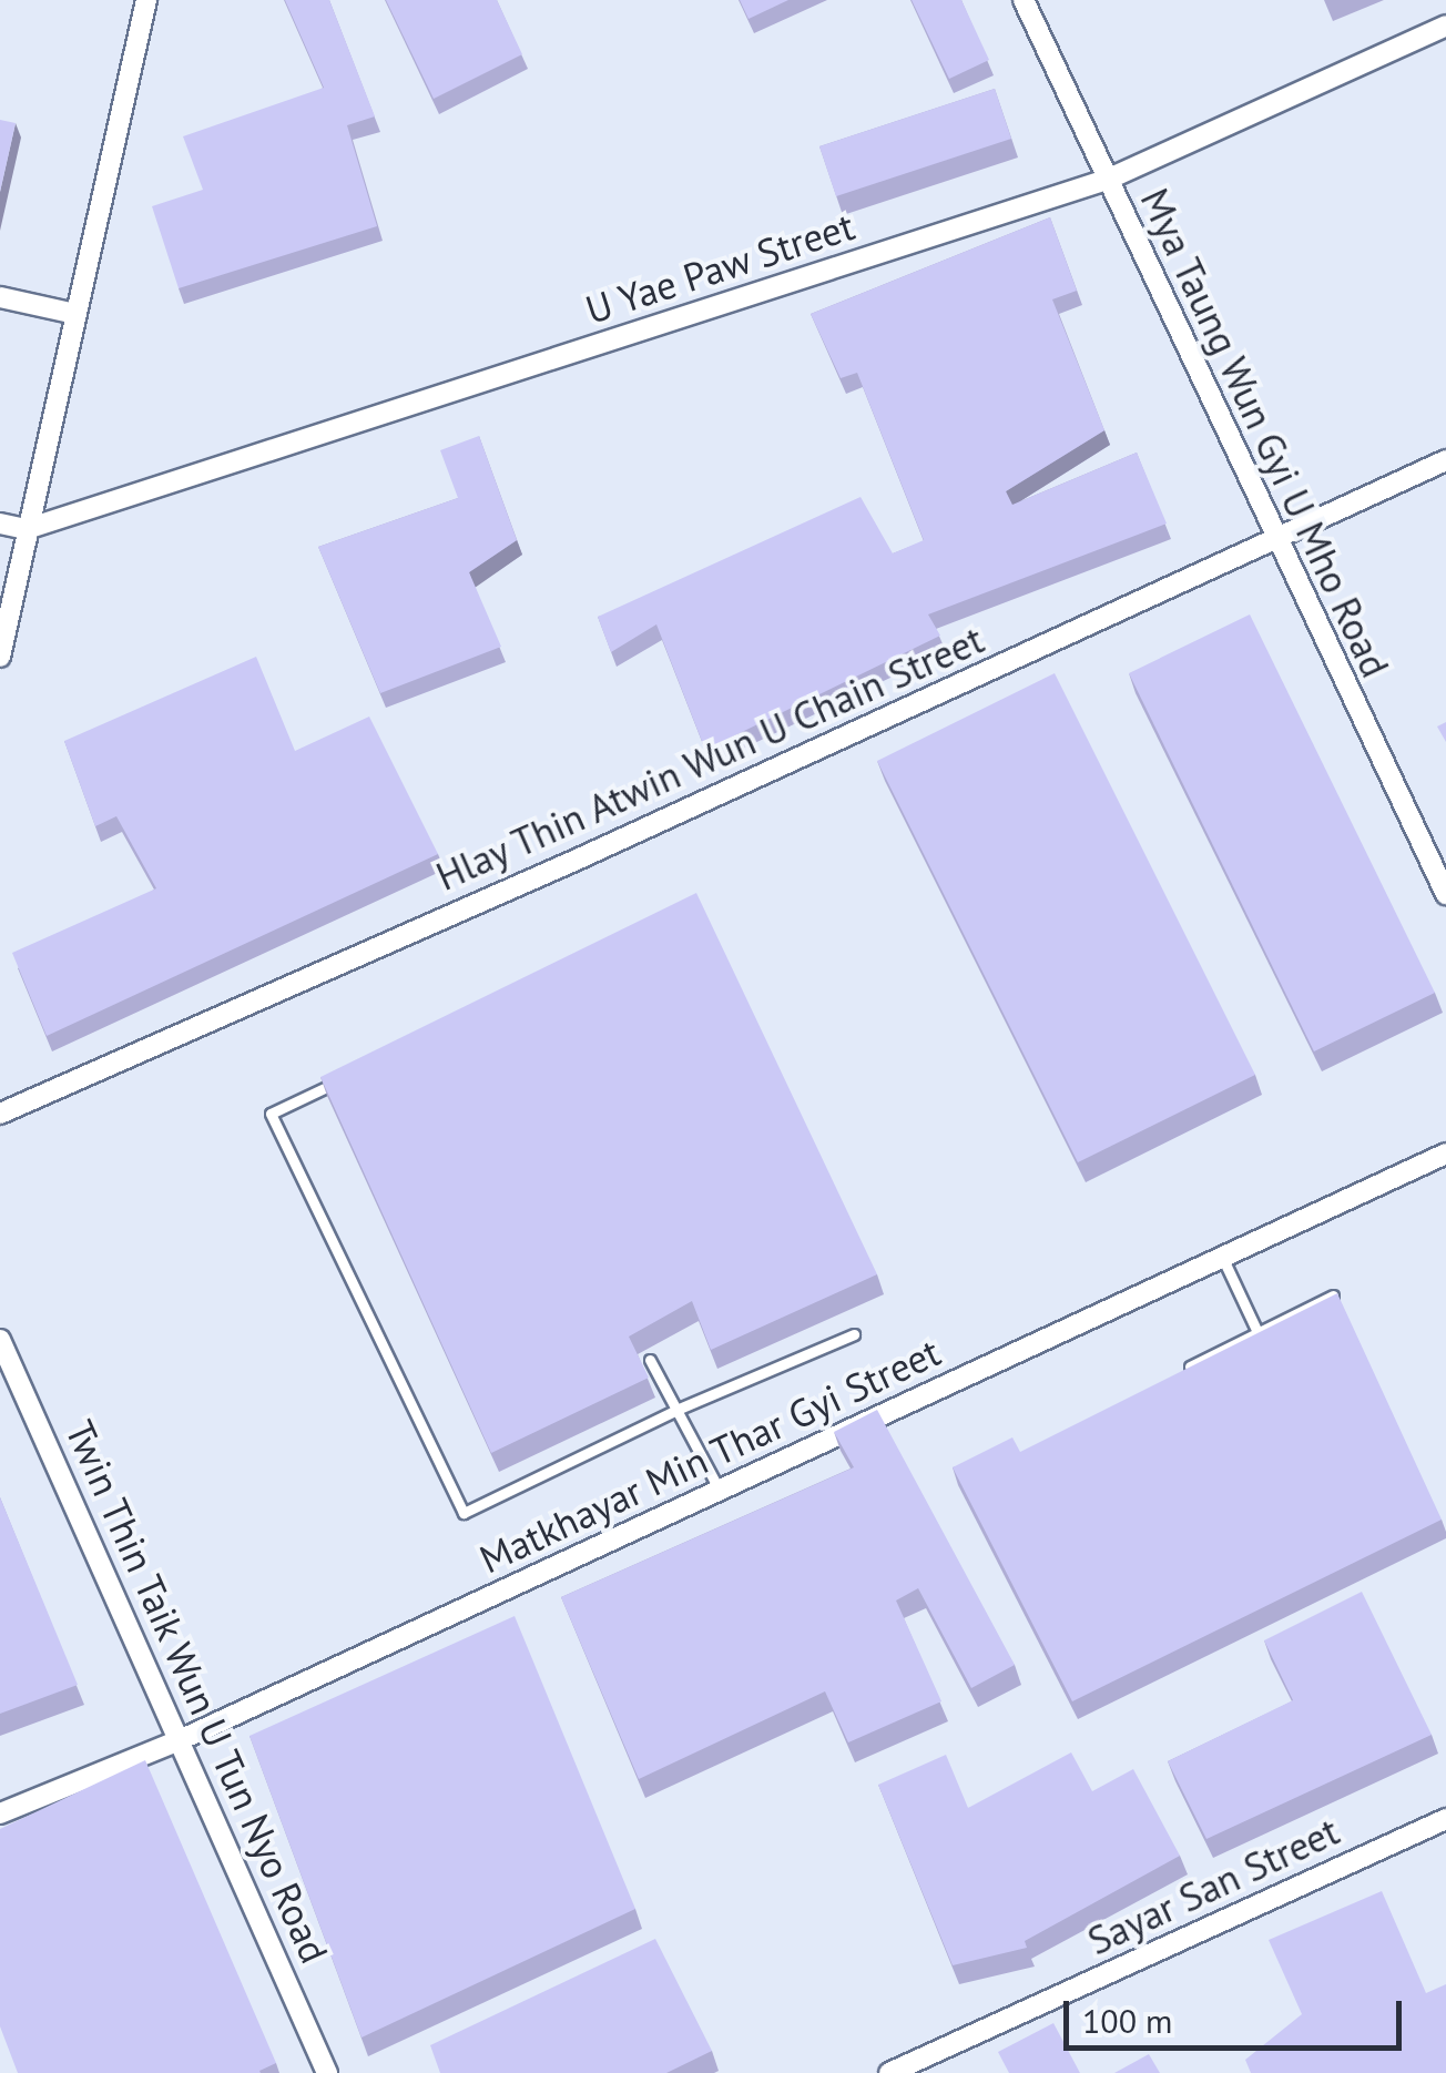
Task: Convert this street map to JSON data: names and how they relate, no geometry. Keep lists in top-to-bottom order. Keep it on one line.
{"streets":{"street":["U Yae Paw Street","Mya Taung Wun Gyi U Mho Road","Hlay Thin Atwin Wun U Chain Street","Matkhayar Min Thar Gyi Street","Twin Thin Taik Wun U Tun Nyo Road","Sayar San Street"]},"crossings":[["U Yae Paw Street","Mya Taung Wun Gyi U Mho Road"],["Mya Taung Wun Gyi U Mho Road","Hlay Thin Atwin Wun U Chain Street"],["Matkhayar Min Thar Gyi Street","Twin Thin Taik Wun U Tun Nyo Road"]],"scale_bar":"100 m"}
